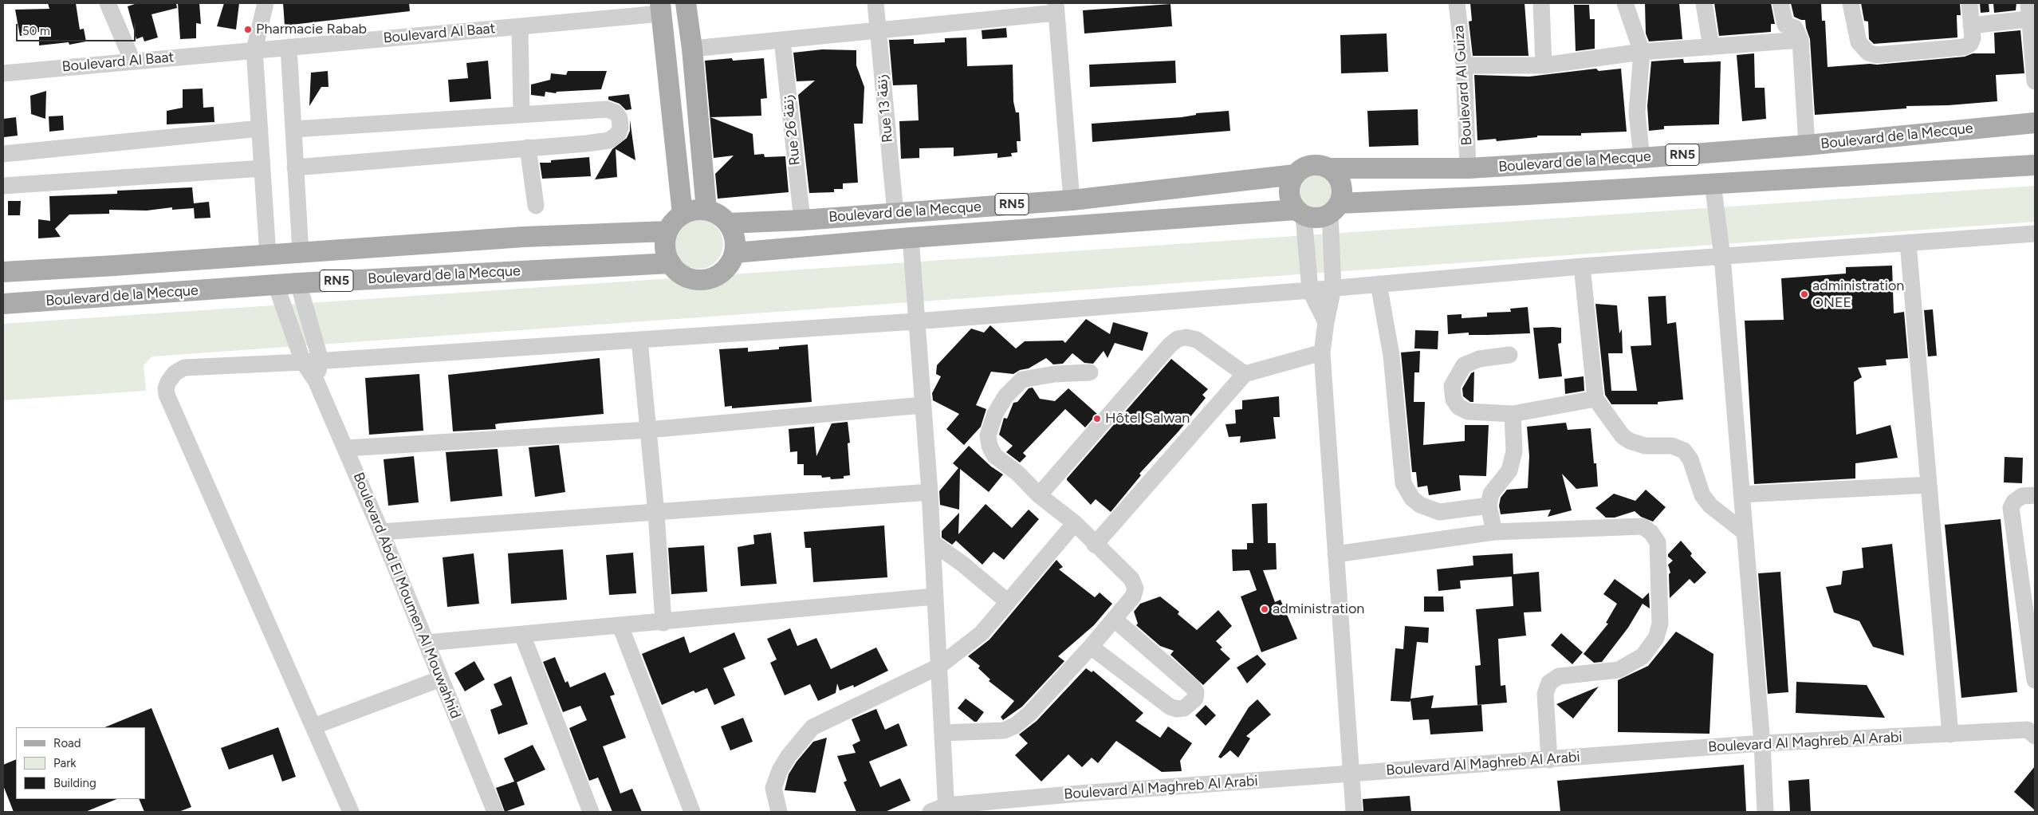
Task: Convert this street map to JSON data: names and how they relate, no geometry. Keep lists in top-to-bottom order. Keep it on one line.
{"streets":{"main road":["Boulevard de la Mecque","RN5"],"street":["Boulevard Al Baat","Boulevard Al Guiza","Rue 13 زنقة","Rue 26 زنقة","Boulevard Abd El Moumen Al Mouwahhid","Boulevard Al Maghreb Al Arabi"]},"crossings":[["Boulevard Al Guiza","Boulevard de la Mecque"],["Rue 13 زنقة","Boulevard de la Mecque"],["Rue 26 زنقة","Boulevard de la Mecque"],["Boulevard de la Mecque","RN5"],["Boulevard de la Mecque","Boulevard Abd El Moumen Al Mouwahhid"]],"places":["Pharmacie Rabab","administration ONEE","Hôtel Salwan","administration"],"legend":["Road","Park","Building"],"scale_bar":"50 m"}
